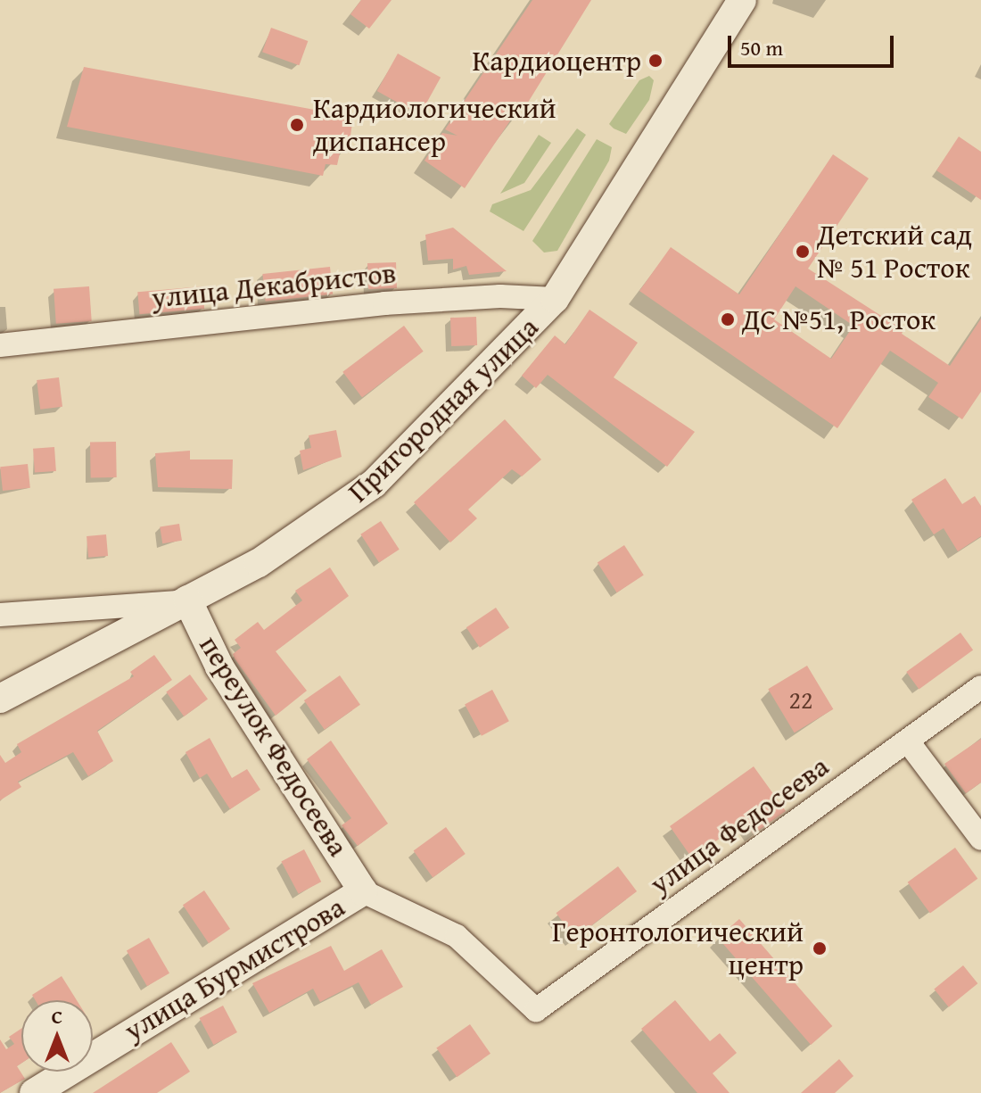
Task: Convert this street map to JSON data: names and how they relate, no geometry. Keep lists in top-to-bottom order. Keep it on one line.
{"streets":{"street":["улица Декабристов","Пригородная улица","переулок Федосеева","улица Федосеева","улица Бурмистрова"]},"crossings":[["улица Декабристов","Пригородная улица"],["Пригородная улица","переулок Федосеева"],["переулок Федосеева","улица Федосеева"],["переулок Федосеева","улица Бурмистрова"],["улица Федосеева","улица Бурмистрова"]],"places":["Кардиоцентр","Кардиологический диспансер","Детский сад № 51 Росток","ДС №51, Росток","Геронтологический центр"],"house_numbers":["22"],"scale_bar":"50 m","north":"top"}
